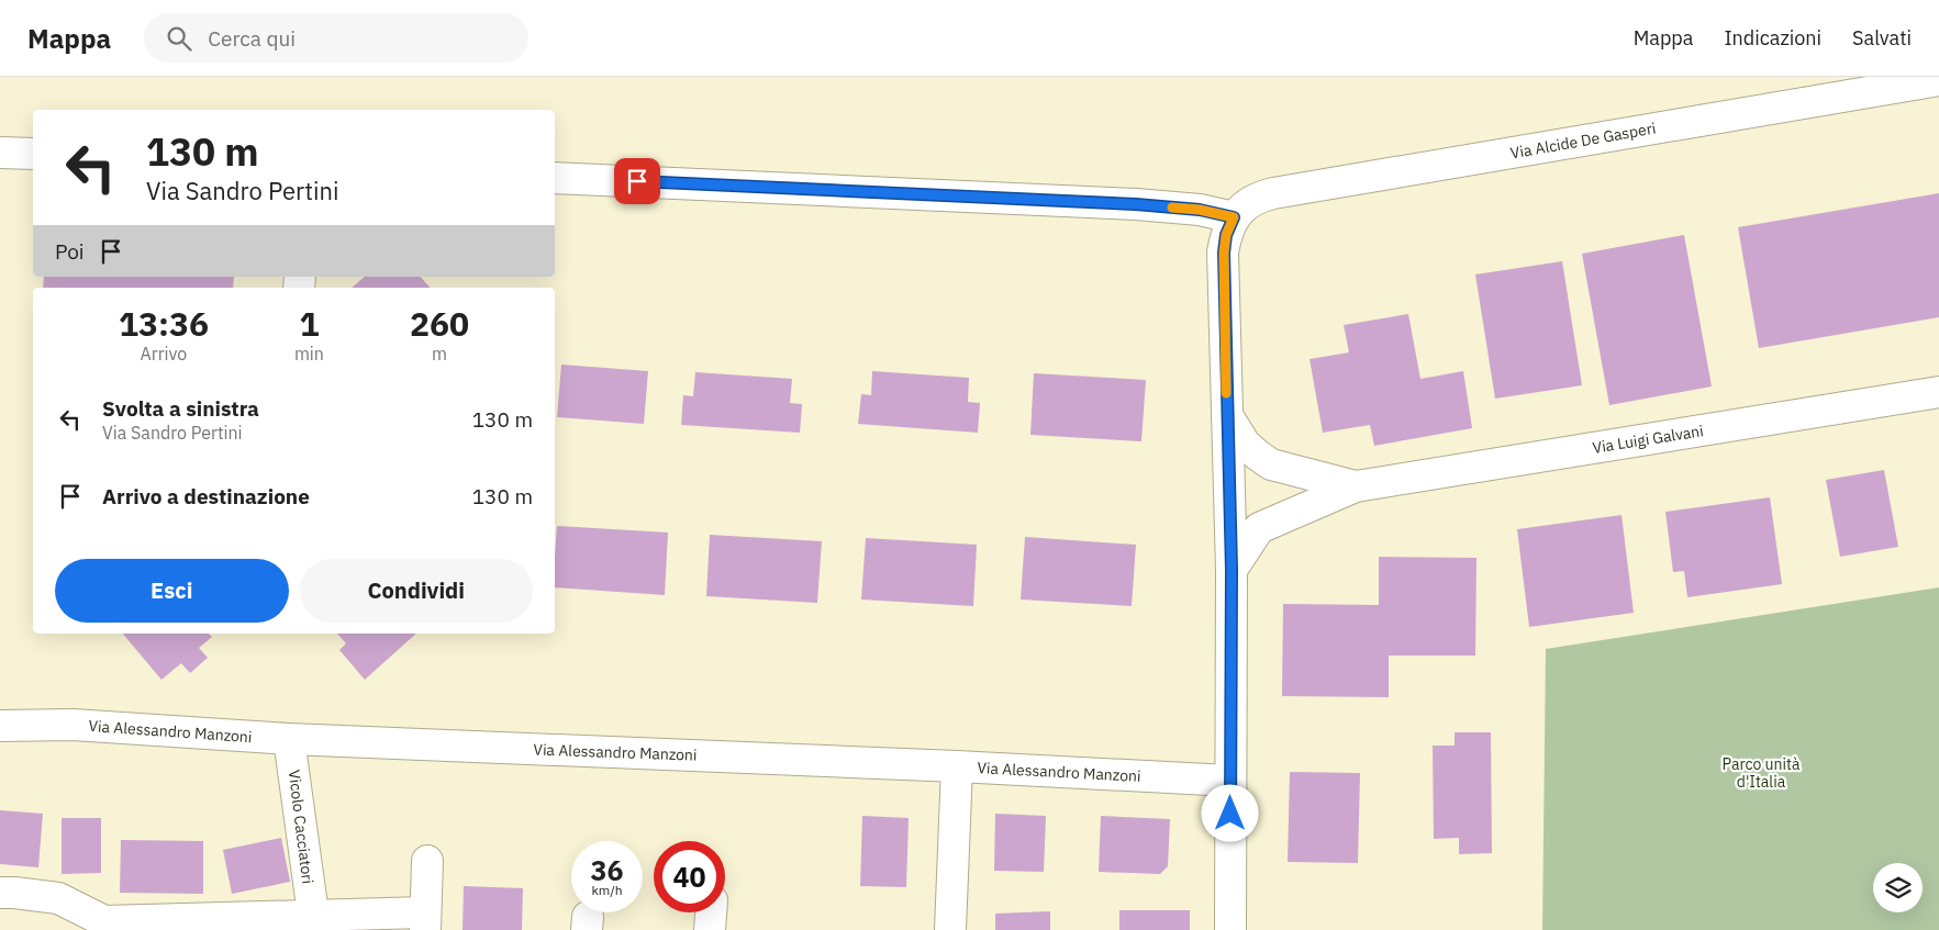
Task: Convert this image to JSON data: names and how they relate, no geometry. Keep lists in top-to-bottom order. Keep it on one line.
{"streets":{"street":["Via Alcide De Gasperi","Via Luigi Galvani","Via Alessandro Manzoni","Vicolo Cacciatori"]},"crossings":[["Via Alessandro Manzoni","Vicolo Cacciatori"]],"parks":["Parco unità d'Italia"],"page":{"header":"Mappa","search":"Cerca qui","nav":["Mappa","Indicazioni","Salvati"],"turn":["130 m","Via Sandro Pertini"],"then":"Poi","eta":["13:36","Arrivo","1","min","260","m"],"list":[{"name":"Svolta a sinistra","note":"Via Sandro Pertini","value":"130 m"},{"name":"Arrivo a destinazione","value":"130 m"}],"buttons":["Esci","Condividi"],"speed":"36 km/h","limit":"40"}}
